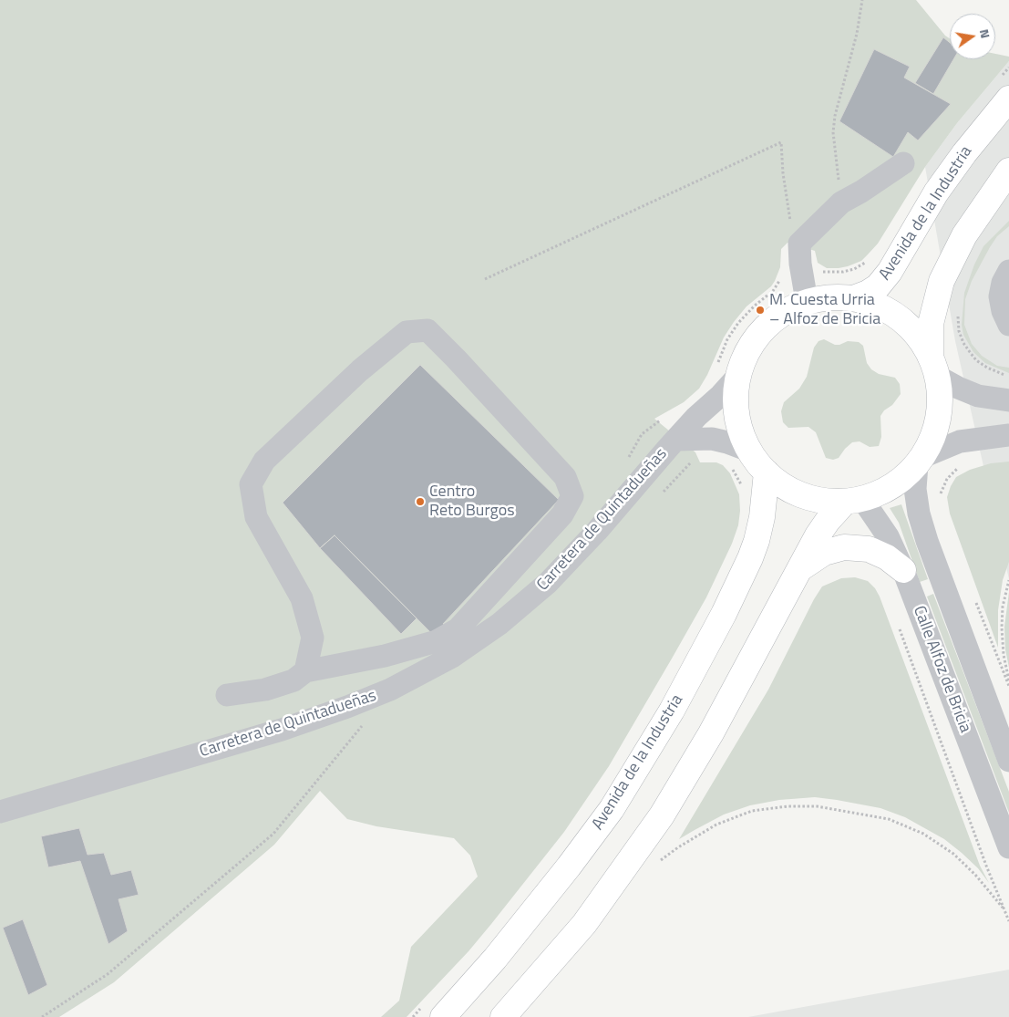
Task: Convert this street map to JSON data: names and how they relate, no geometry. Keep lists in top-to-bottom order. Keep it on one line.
{"streets":{"main road":["Avenida de la Industria"],"street":["Carretera de Quintadueñas","Calle Alfoz de Bricia"]},"places":["M. Cuesta Urria – Alfoz de Bricia","Centro Reto Burgos"],"north":"right"}
